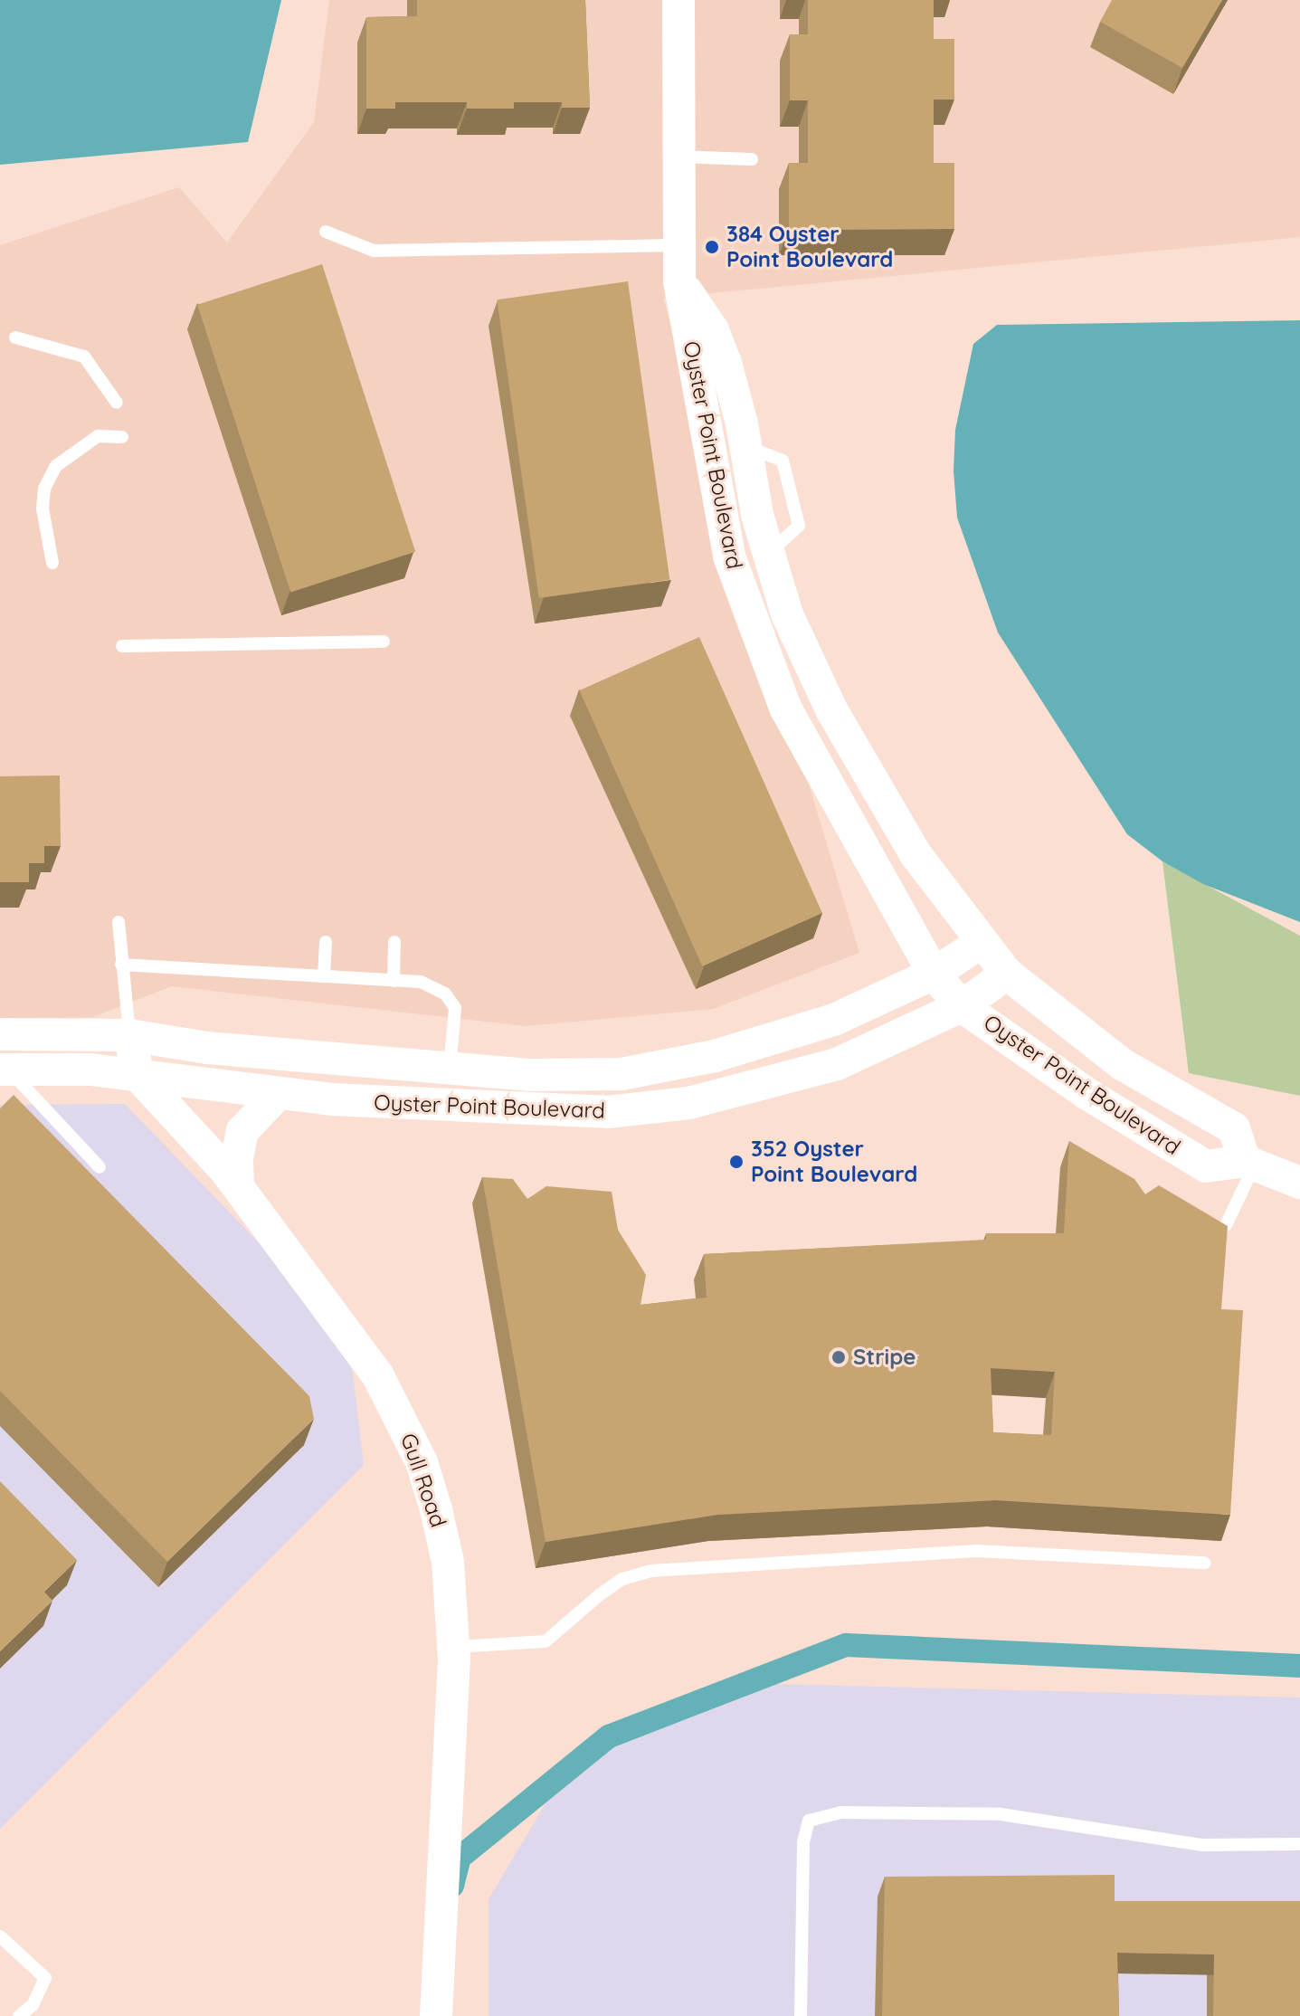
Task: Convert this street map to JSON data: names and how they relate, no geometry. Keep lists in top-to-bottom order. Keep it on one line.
{"streets":{"street":["Oyster Point Boulevard","Gull Road"]},"crossings":[["Oyster Point Boulevard","Gull Road"]],"places":["384 Oyster Point Boulevard","352 Oyster Point Boulevard","Stripe"]}
